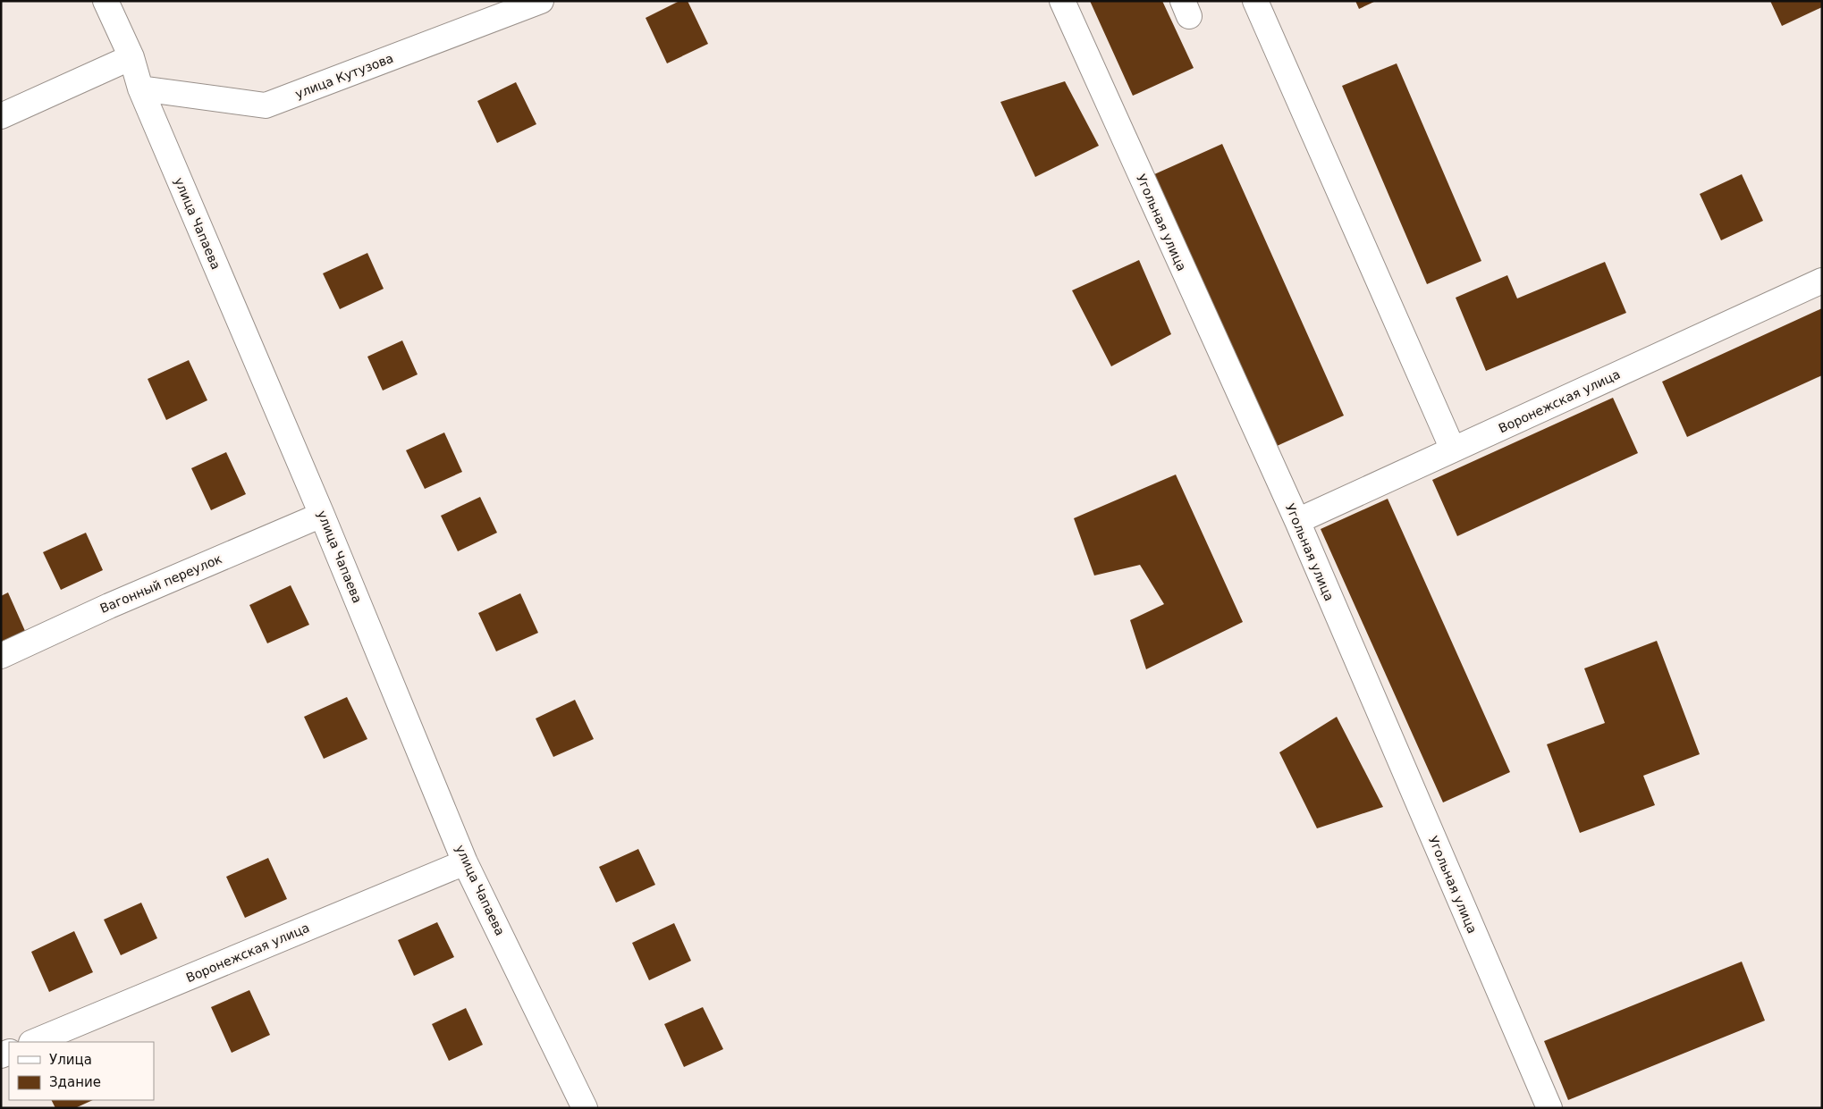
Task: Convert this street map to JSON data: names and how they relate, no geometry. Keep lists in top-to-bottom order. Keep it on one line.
{"streets":{"street":["улица Кутузова","Угольная улица","улица Чапаева","Воронежская улица","Вагонный переулок"]},"crossings":[["улица Кутузова","улица Чапаева"],["Угольная улица","Воронежская улица"],["улица Чапаева","Воронежская улица"],["улица Чапаева","Вагонный переулок"]],"legend":["Улица","Здание"]}
